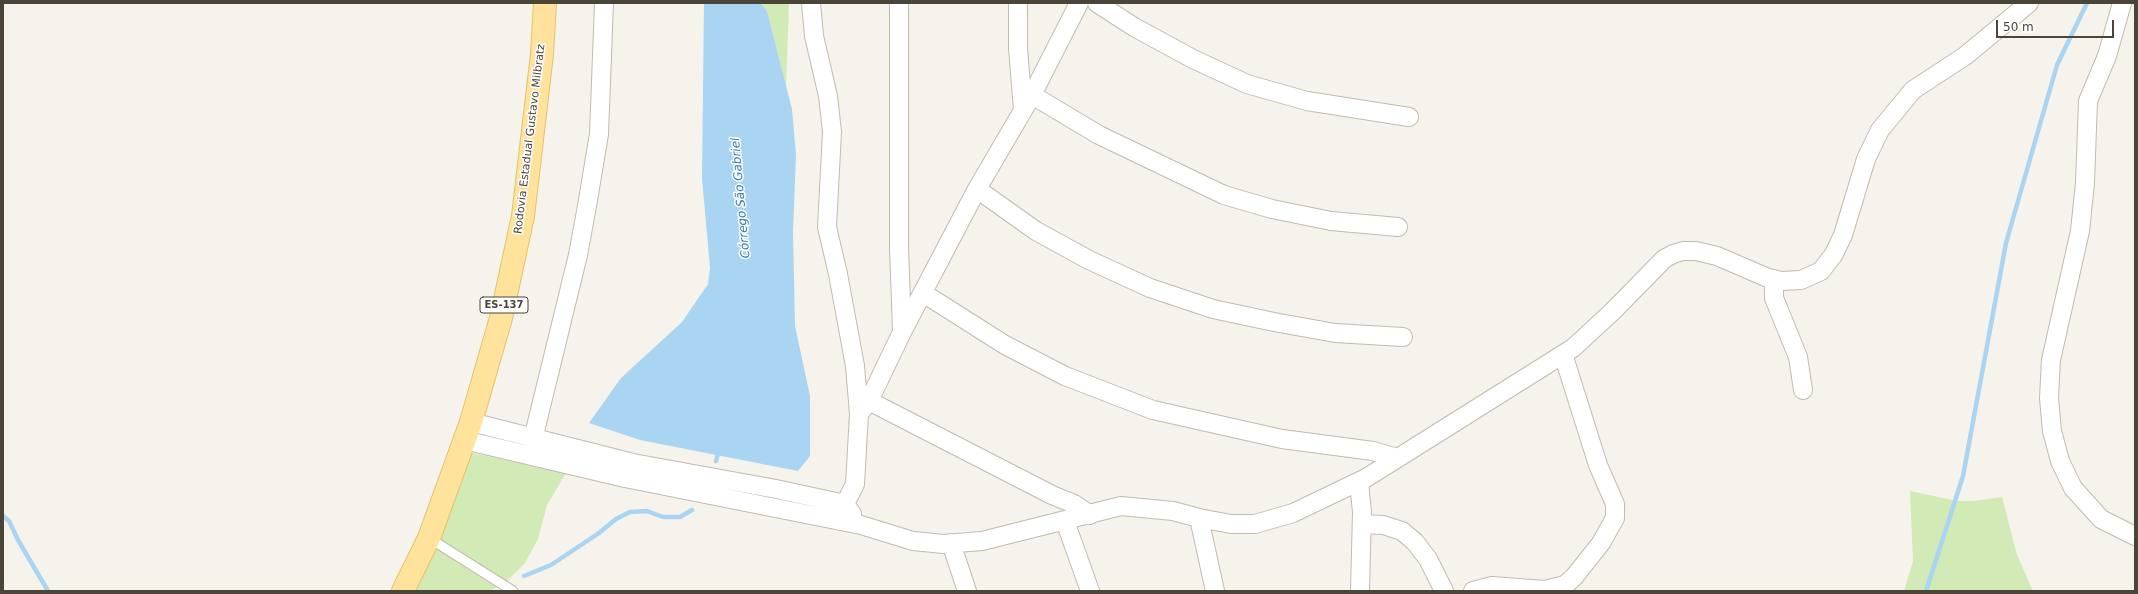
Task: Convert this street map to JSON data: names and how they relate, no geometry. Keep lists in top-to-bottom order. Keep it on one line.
{"streets":{"main road":["Rodovia Estadual Gustavo Milbratz","ES-137"]},"water":["Córrego São Gabriel"],"scale_bar":"50 m"}
